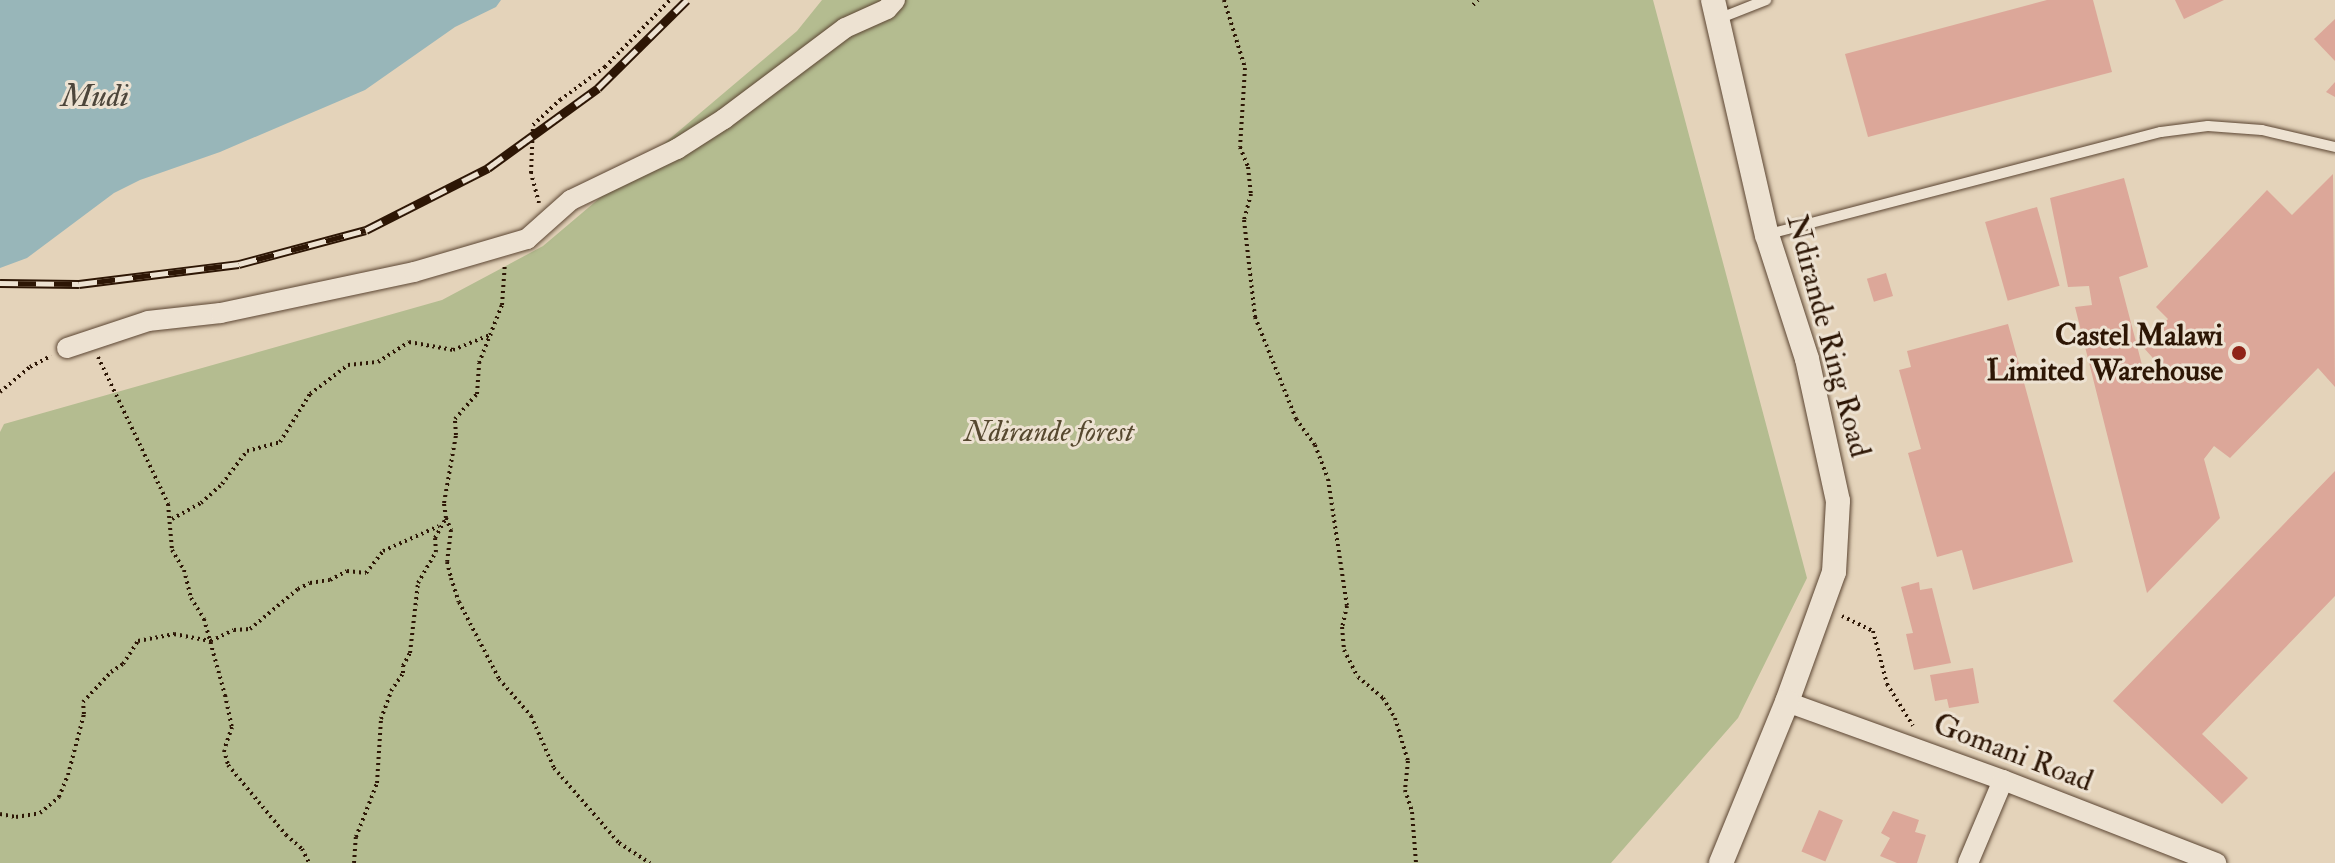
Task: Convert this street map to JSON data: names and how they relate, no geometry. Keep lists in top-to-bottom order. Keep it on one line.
{"streets":{"street":["Ndirande Ring Road","Gomani Road"]},"crossings":[["Ndirande Ring Road","Gomani Road"]],"water":["Mudi"],"parks":["Ndirande forest"],"places":["Castel Malawi Limited Warehouse"]}
